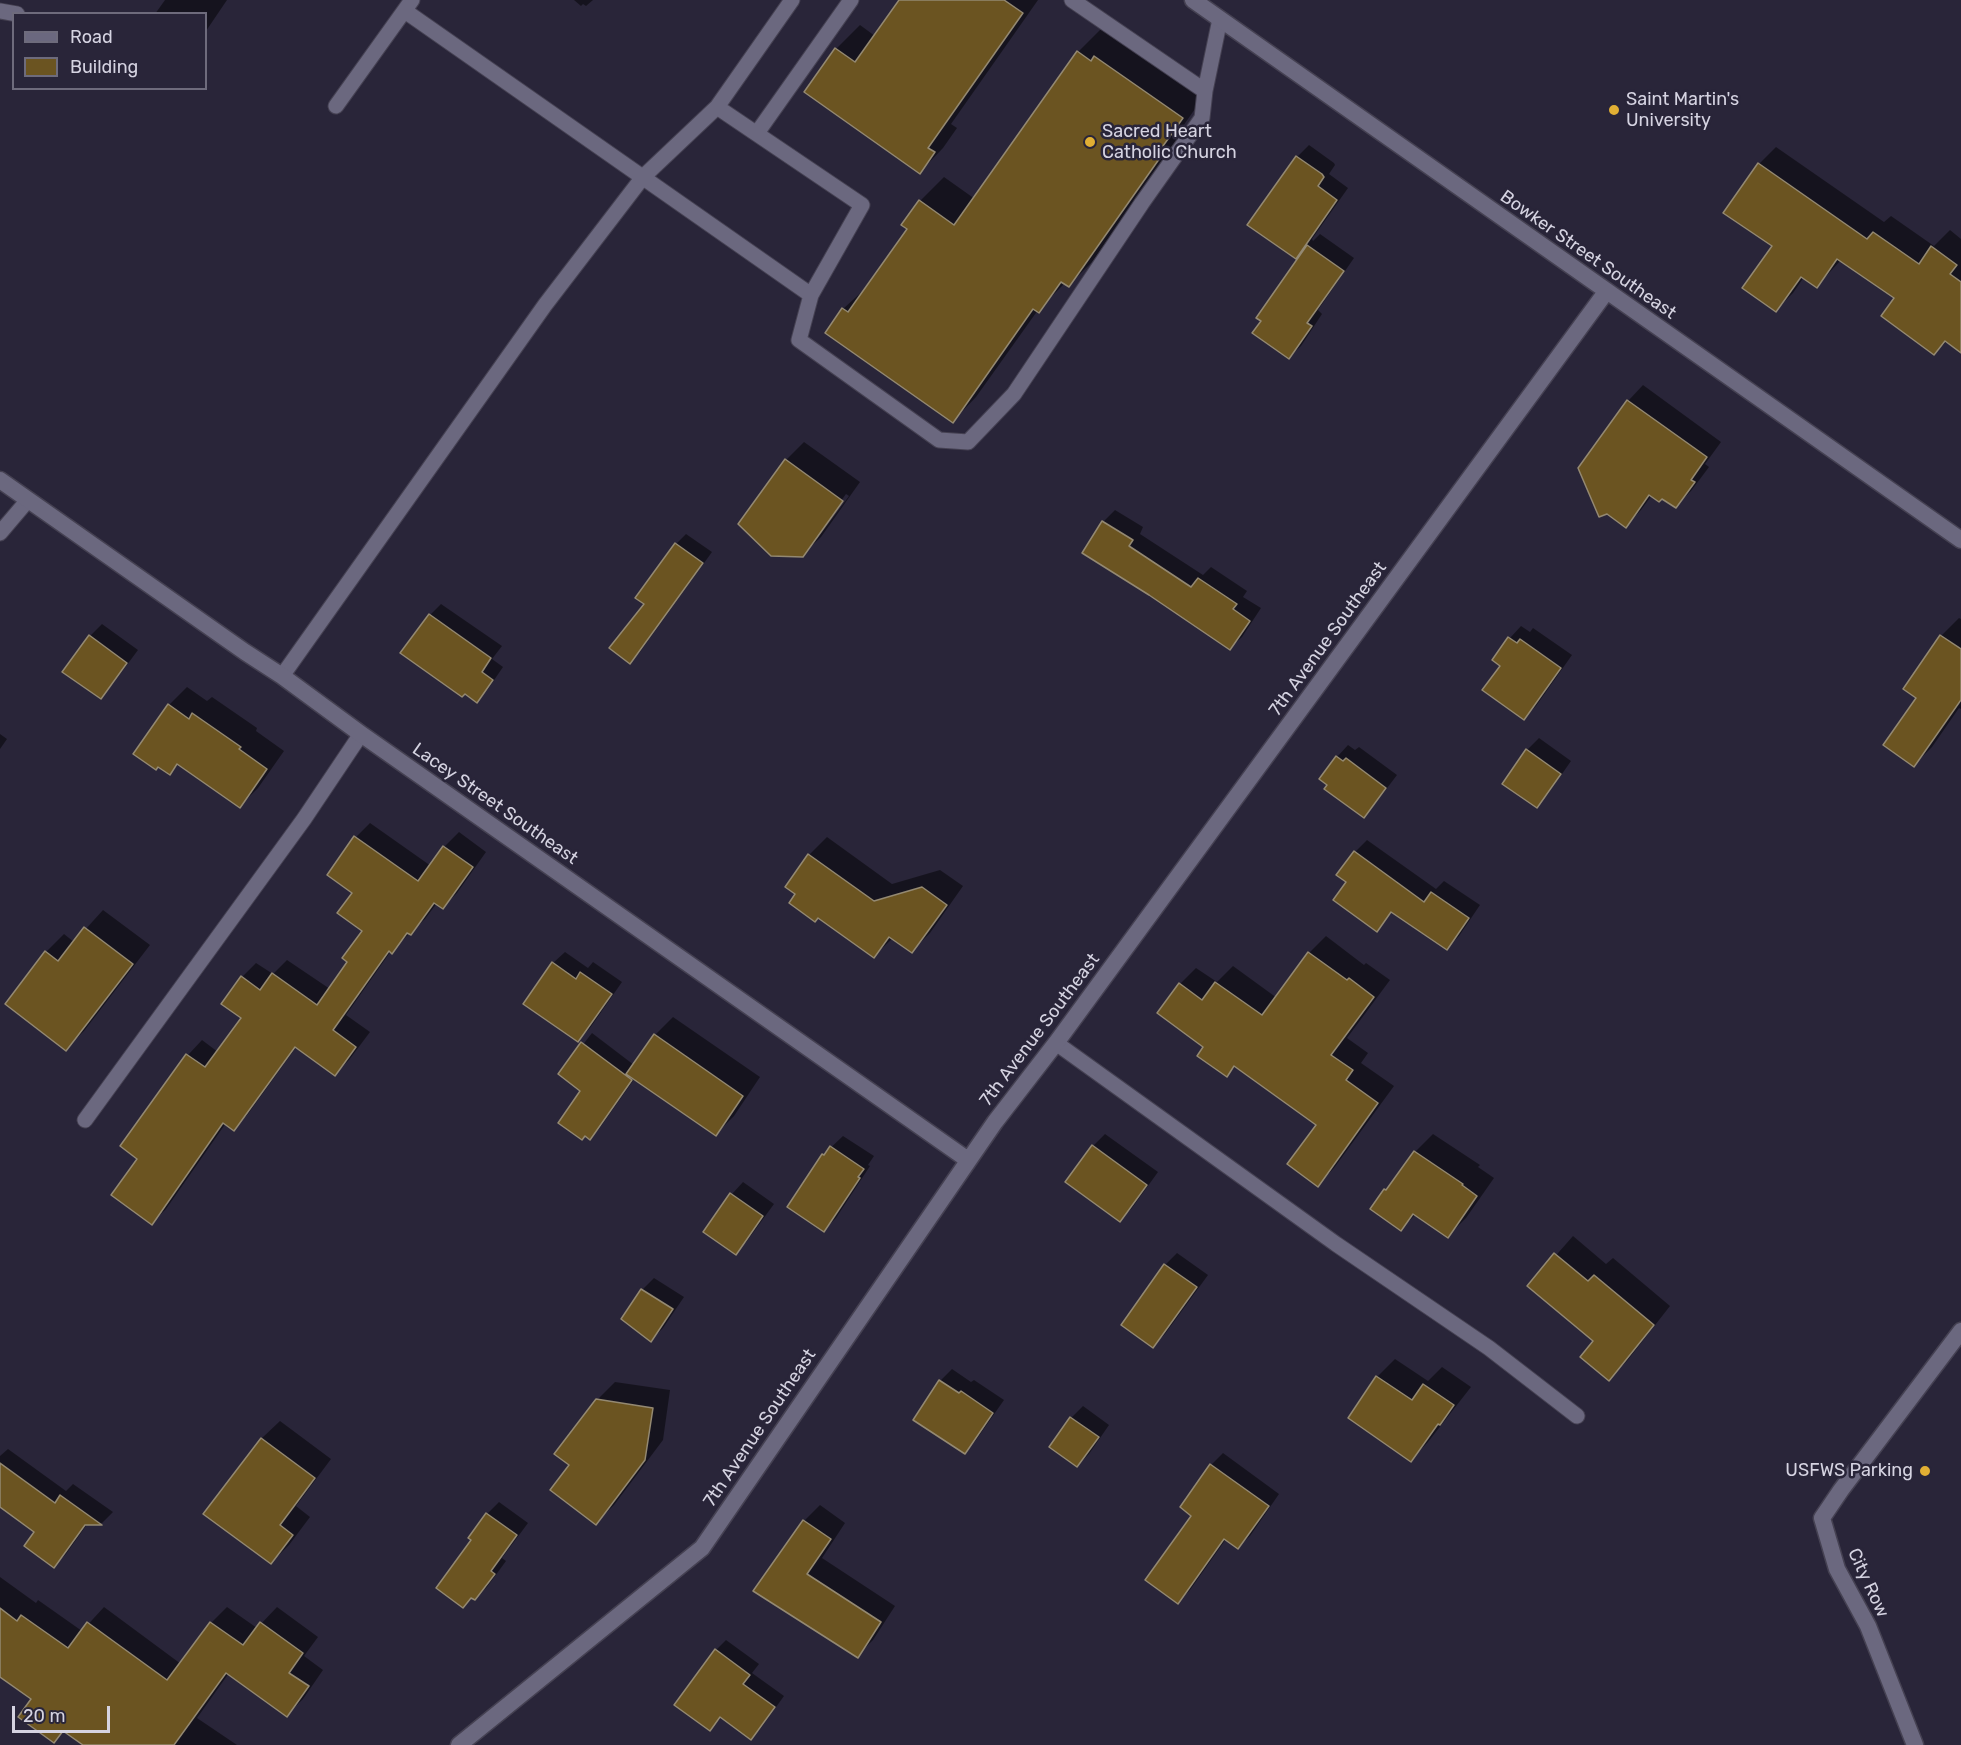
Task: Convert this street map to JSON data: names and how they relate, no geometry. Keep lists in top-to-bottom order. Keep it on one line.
{"streets":{"street":["Bowker Street Southeast","7th Avenue Southeast","Lacey Street Southeast","City Row"]},"crossings":[["Bowker Street Southeast","7th Avenue Southeast"],["7th Avenue Southeast","Lacey Street Southeast"]],"places":["Saint Martin's University","Sacred Heart Catholic Church","USFWS Parking"],"legend":["Road","Building"],"scale_bar":"20 m"}
